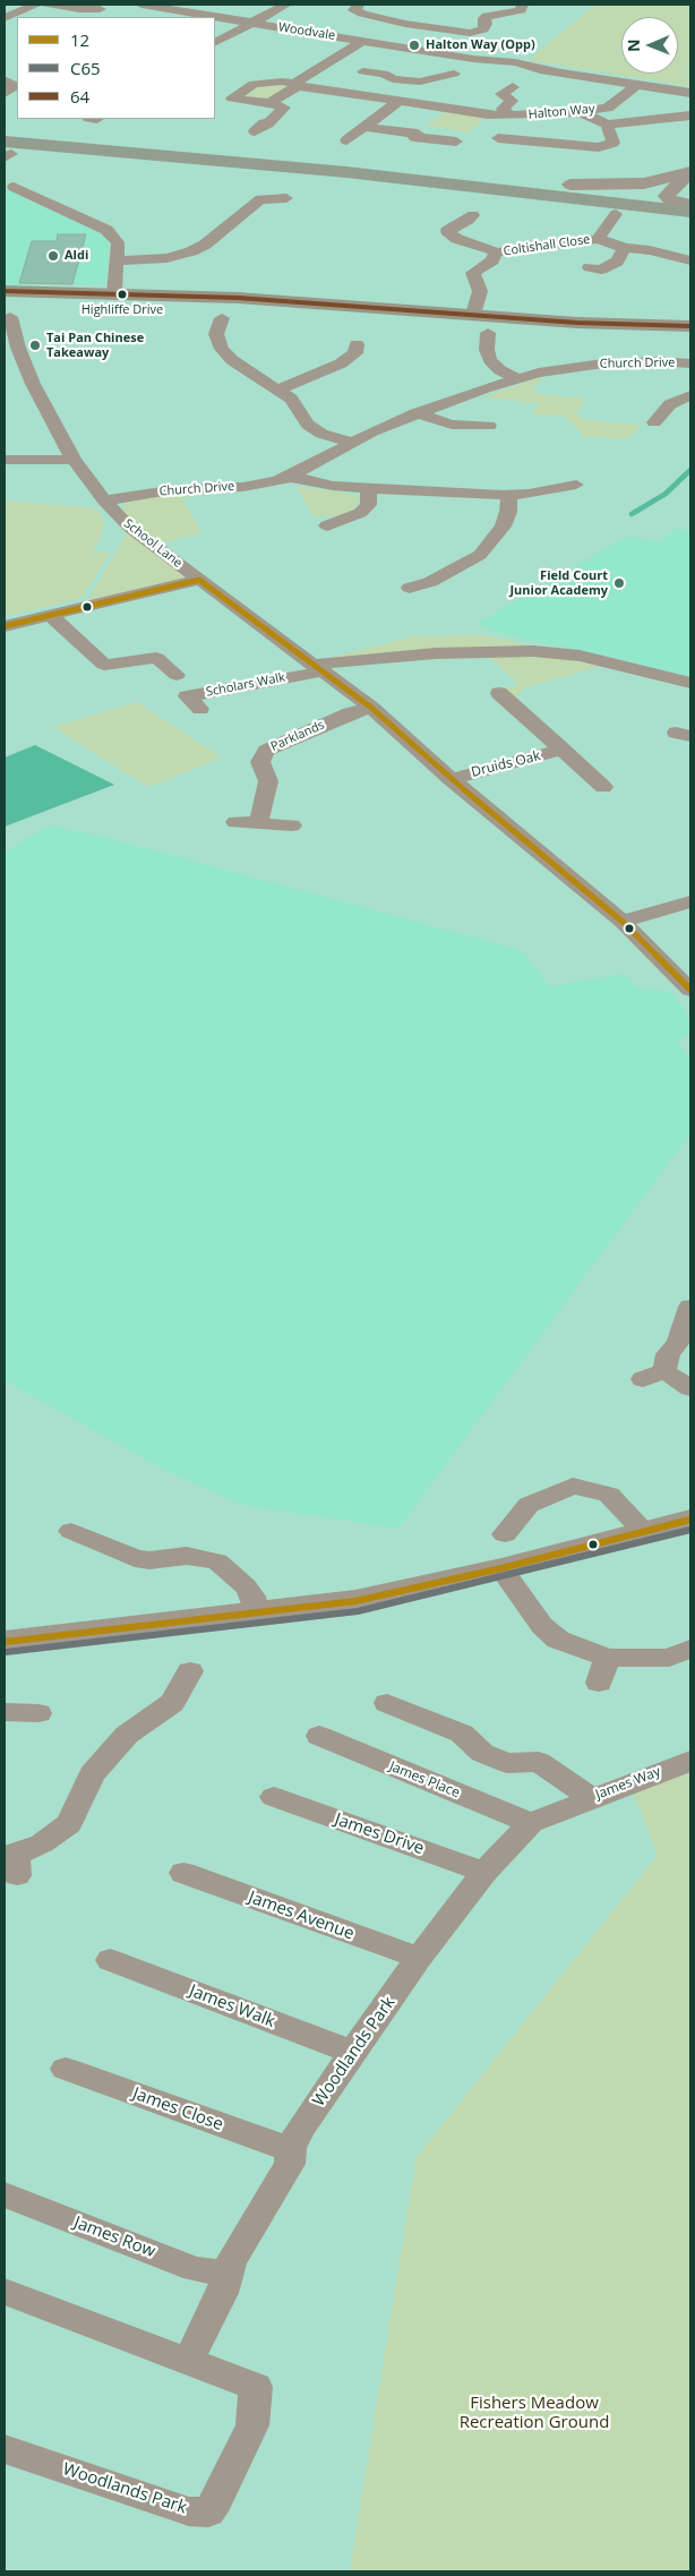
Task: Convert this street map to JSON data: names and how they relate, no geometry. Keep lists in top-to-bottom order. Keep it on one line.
{"streets":{"street":["Woodvale","Halton Way","Coltishall Close","Church Drive","School Lane","Scholars Walk","Parklands","Druids Oak","James Place","James Way","James Drive","James Avenue","James Walk","Woodlands Park","James Close","James Row"]},"crossings":[["Woodvale","Halton Way"],["Church Drive","School Lane"],["School Lane","Scholars Walk"],["School Lane","Parklands"],["School Lane","Druids Oak"],["James Place","Woodlands Park"],["James Way","Woodlands Park"],["James Drive","Woodlands Park"],["James Avenue","Woodlands Park"],["James Walk","Woodlands Park"],["Woodlands Park","James Close"],["Woodlands Park","James Row"]],"parks":["Fishers Meadow Recreation Ground"],"places":["Halton Way (Opp)","Aldi","Highliffe Drive","Tai Pan Chinese Takeaway","Field Court Junior Academy"],"lines":["transit line 64","transit line 12","transit line C65"],"legend":["12","C65","64"],"north":"left"}
